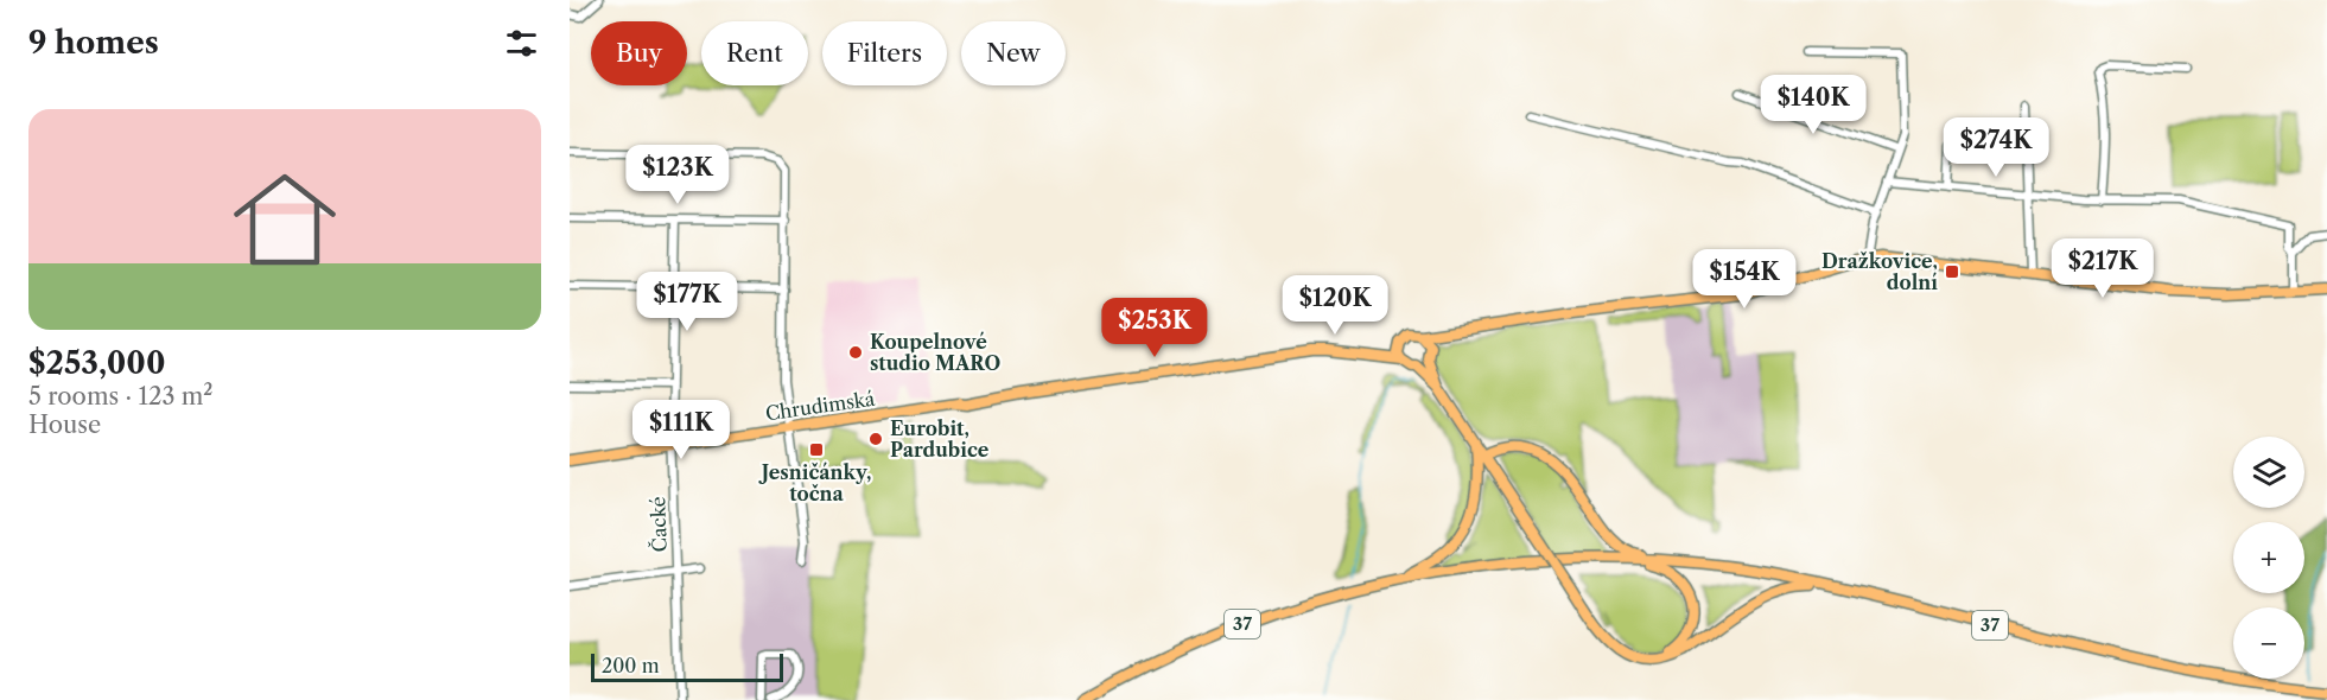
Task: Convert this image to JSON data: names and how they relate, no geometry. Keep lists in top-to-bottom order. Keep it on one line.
{"streets":{"main road":["Chrudimská","37"],"street":["Čacké"]},"crossings":[["Chrudimská","Čacké"]],"places":{"transit":["Dražkovice, dolní","Jesničánky, točna"],"other":["Koupelnové studio MARO","Eurobit, Pardubice"]},"scale_bar":"200 m","page":{"heading":"9 homes","chip":["Buy","Rent","Filters","New"],"price":["$140K","$274K","$123K","$217K","$154K","$177K","$120K","$253K","$111K"],"list":[{"name":"$253,000","note":"5 rooms · 123 m² · House"}],"map_buttons":["+","−"],"scale":"200 m"}}
